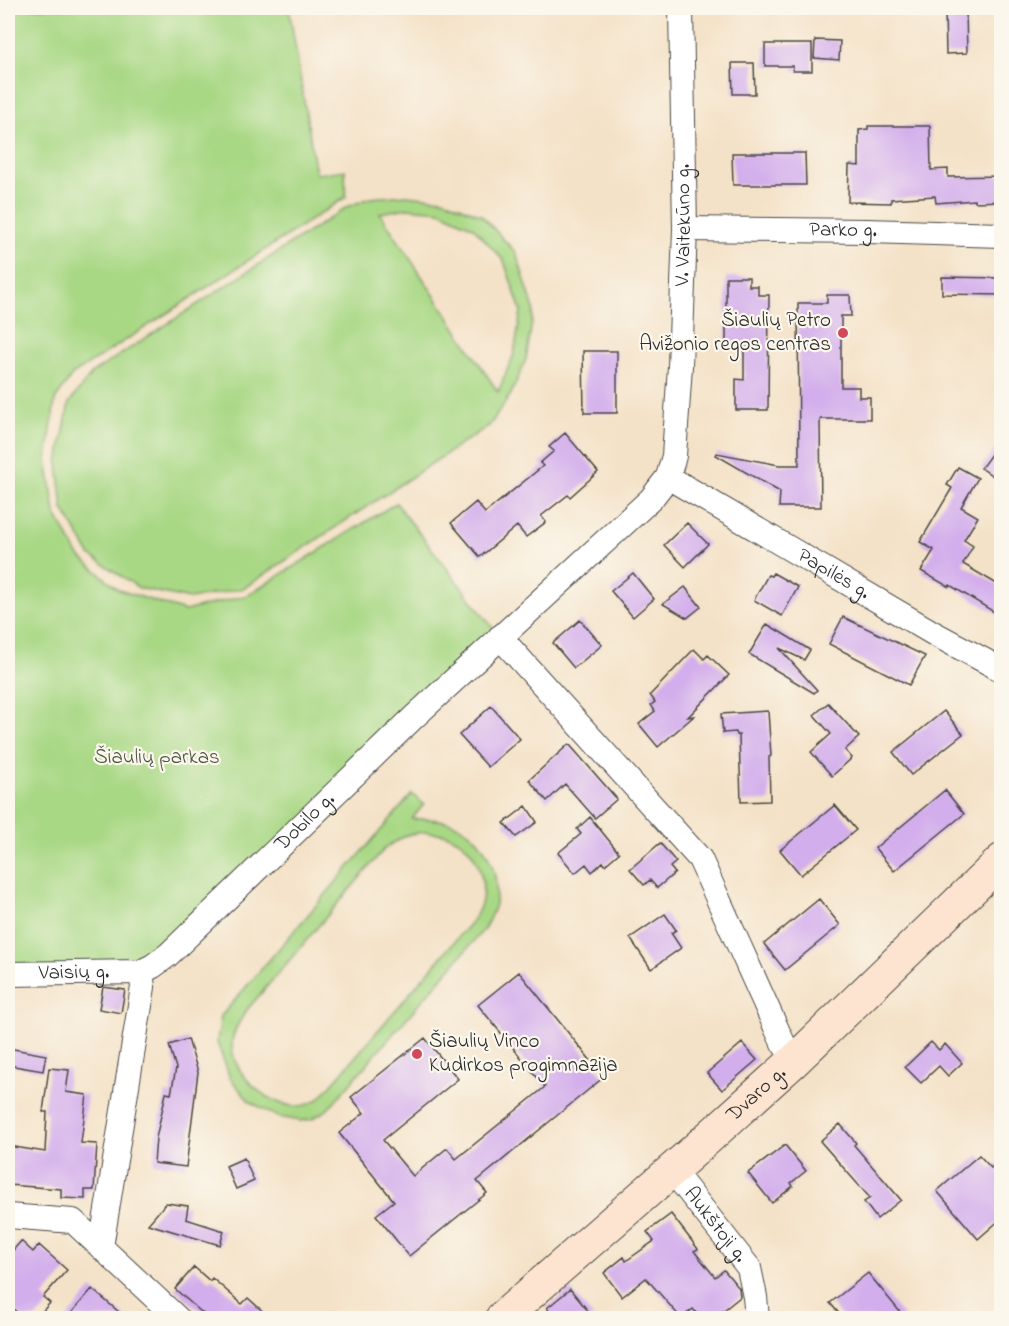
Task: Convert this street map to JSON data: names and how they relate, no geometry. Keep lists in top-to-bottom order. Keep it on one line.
{"streets":{"main road":["Dvaro g."],"street":["V. Vaitekūno g.","Parko g.","Papilės g.","Dobilo g.","Vaisių g.","Aukštoji g."]},"crossings":[["V. Vaitekūno g.","Parko g."],["V. Vaitekūno g.","Papilės g."],["V. Vaitekūno g.","Dobilo g."],["Papilės g.","Dobilo g."],["Dobilo g.","Vaisių g."],["Dvaro g.","Aukštoji g."]],"parks":["Šiaulių parkas"],"places":["Šiaulių Petro Avižonio regos centras","Šiaulių Vinco Kudirkos progimnazija"]}
